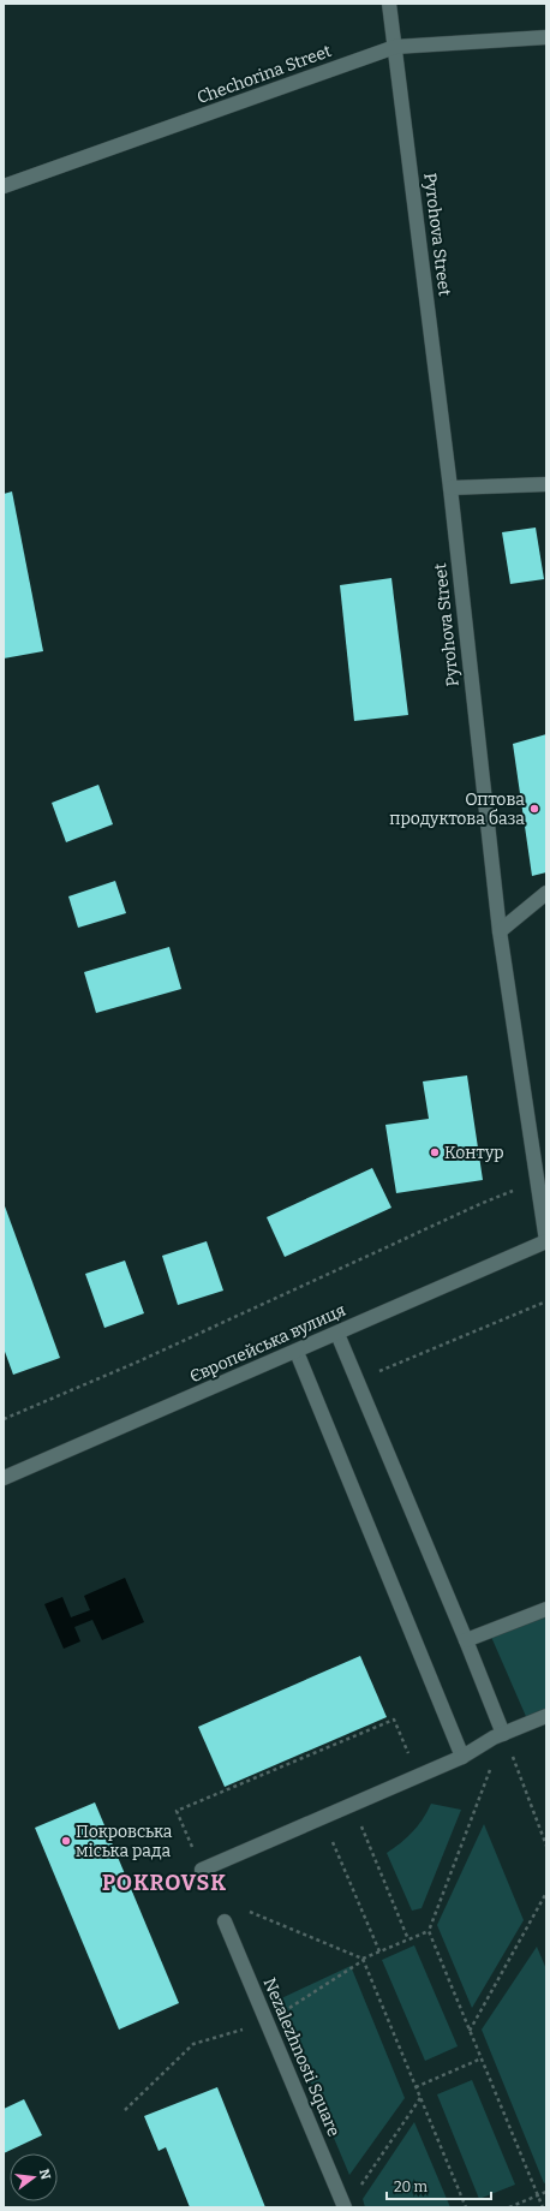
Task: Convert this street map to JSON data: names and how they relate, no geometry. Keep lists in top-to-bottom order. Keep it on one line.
{"streets":{"street":["Chechorina Street","Pyrohova Street","Європейська вулиця","Nezalezhnosti Square"]},"crossings":[["Chechorina Street","Pyrohova Street"],["Pyrohova Street","Європейська вулиця"]],"districts":["POKROVSK"],"places":["Оптова продуктова база","Контур","Покровська міська рада"],"scale_bar":"20 m","north":"right"}
